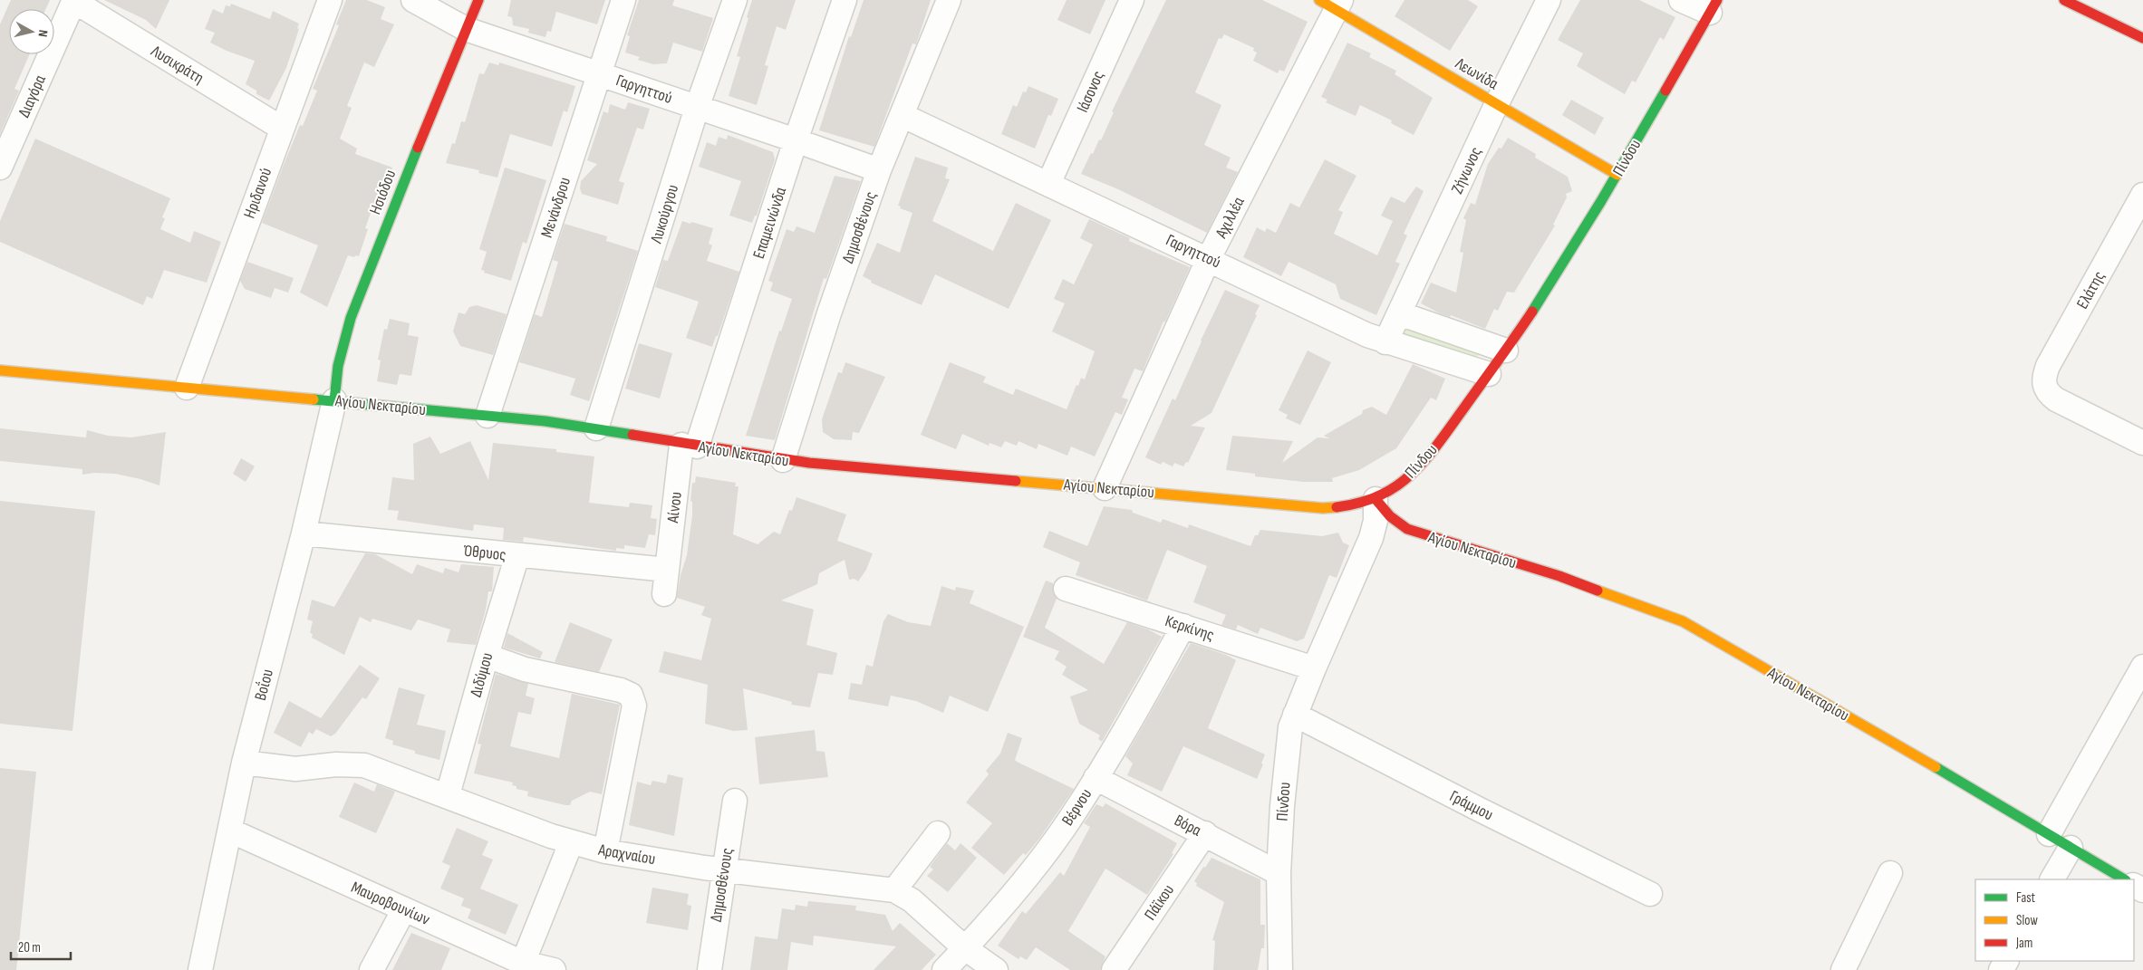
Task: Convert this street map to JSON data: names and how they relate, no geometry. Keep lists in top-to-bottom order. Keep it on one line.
{"streets":{"street":["Λυσικράτη","Λεωνίδα","Γαργηττού","Ιάσονος","Διαγόρα","Πίνδου","Ζήνωνος","Ησιόδου","Ηριδανού","Μενάνδρου","Λυκούργου","Αχιλλέα","Επαμεινώνδα","Δημοσθένους","Ελάτης","Αγίου Νεκταρίου","Αίνου","Όθρυος","Κερκίνης","Διδύμου","Βοΐου","Γράμμου","Βέρνου","Βόρα","Αραχναίου","Πάϊκου","Μαυροβουνίων"]},"crossings":[["Λυσικράτη","Διαγόρα"],["Λυσικράτη","Ηριδανού"],["Λεωνίδα","Πίνδου"],["Λεωνίδα","Ζήνωνος"],["Λεωνίδα","Αχιλλέα"],["Γαργηττού","Ιάσονος"],["Γαργηττού","Πίνδου"],["Γαργηττού","Ζήνωνος"],["Γαργηττού","Ησιόδου"],["Γαργηττού","Μενάνδρου"],["Γαργηττού","Λυκούργου"],["Γαργηττού","Αχιλλέα"],["Γαργηττού","Επαμεινώνδα"],["Γαργηττού","Δημοσθένους"],["Πίνδου","Αγίου Νεκταρίου"],["Πίνδου","Κερκίνης"],["Πίνδου","Γράμμου"],["Πίνδου","Βόρα"],["Ησιόδου","Αγίου Νεκταρίου"],["Ησιόδου","Βοΐου"],["Ηριδανού","Αγίου Νεκταρίου"],["Μενάνδρου","Αγίου Νεκταρίου"],["Λυκούργου","Αγίου Νεκταρίου"],["Αχιλλέα","Αγίου Νεκταρίου"],["Επαμεινώνδα","Αγίου Νεκταρίου"],["Επαμεινώνδα","Αίνου"],["Δημοσθένους","Αγίου Νεκταρίου"],["Δημοσθένους","Αραχναίου"],["Αγίου Νεκταρίου","Αίνου"],["Αγίου Νεκταρίου","Βοΐου"],["Αίνου","Όθρυος"],["Όθρυος","Διδύμου"],["Όθρυος","Βοΐου"],["Κερκίνης","Βέρνου"],["Διδύμου","Αραχναίου"],["Βοΐου","Αραχναίου"],["Βοΐου","Μαυροβουνίων"],["Βέρνου","Βόρα"],["Βέρνου","Αραχναίου"],["Βόρα","Πάϊκου"]],"legend":["Fast","Slow","Jam"],"scale_bar":"20 m","north":"right"}
